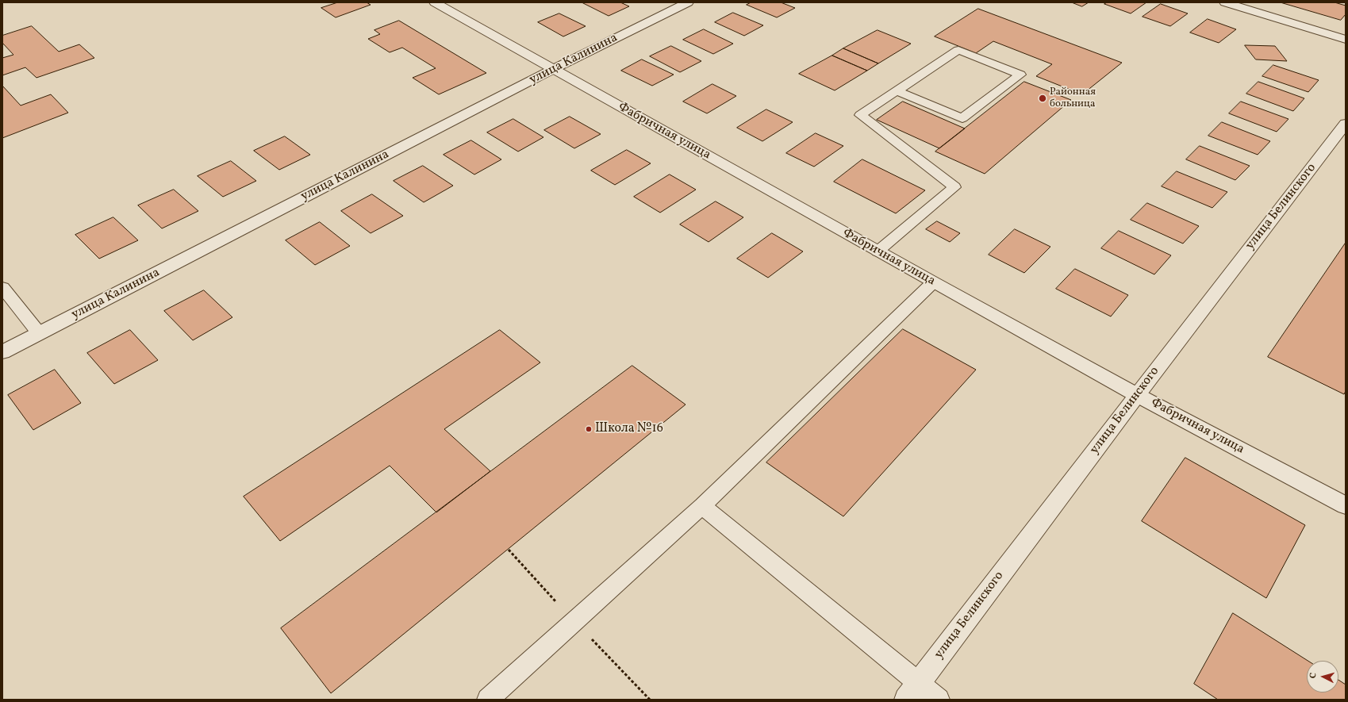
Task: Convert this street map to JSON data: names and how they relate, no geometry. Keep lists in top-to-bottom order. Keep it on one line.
{"streets":{"street":["улица Калинина","Фабричная улица","улица Белинского"]},"crossings":[["улица Калинина","Фабричная улица"],["Фабричная улица","улица Белинского"]],"places":["Районная больница","Школа №16"],"north":"left"}
